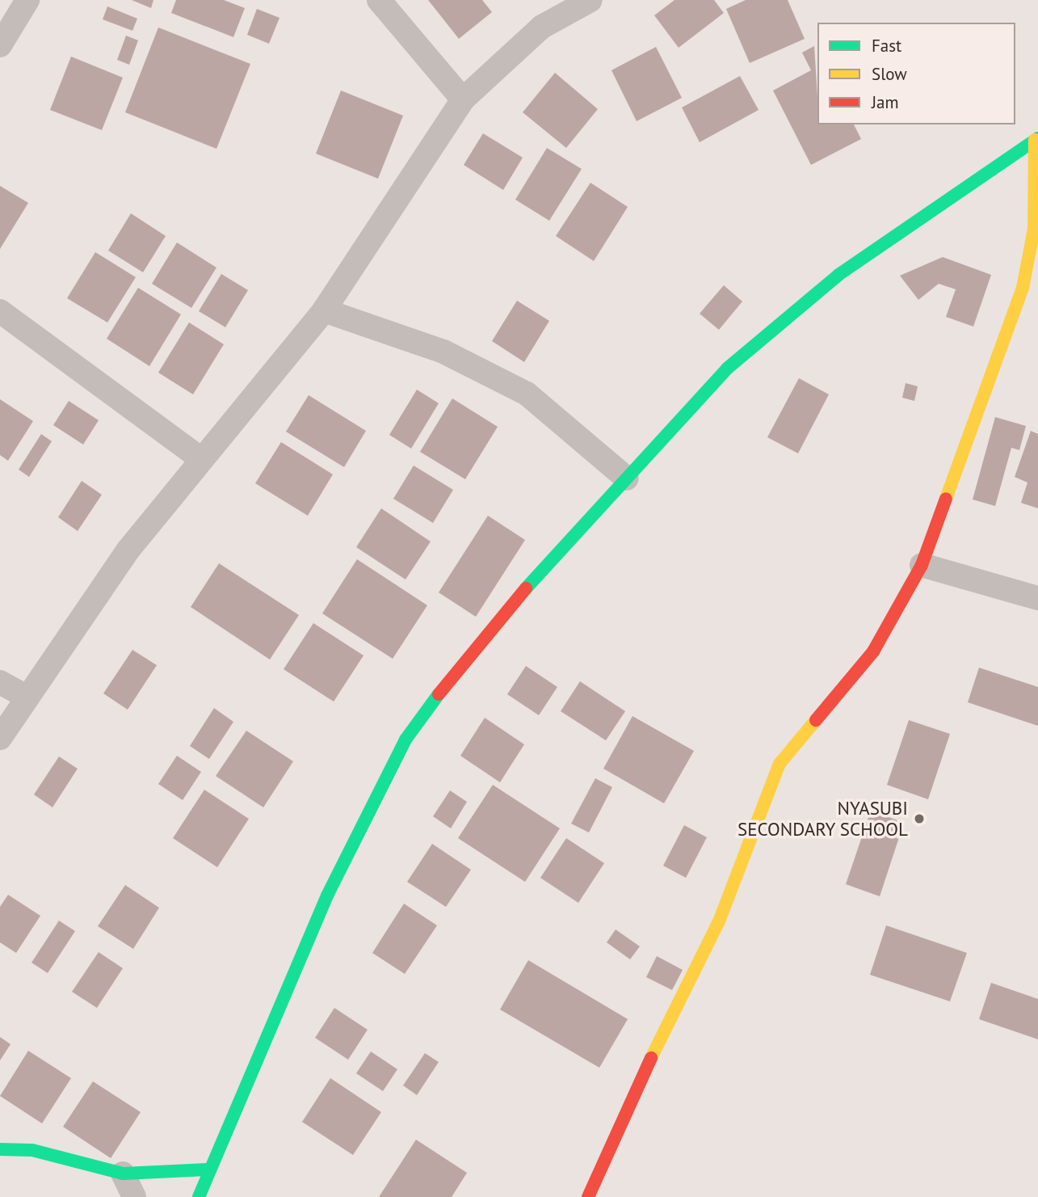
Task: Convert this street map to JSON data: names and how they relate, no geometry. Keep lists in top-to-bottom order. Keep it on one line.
{"places":["NYASUBI SECONDARY SCHOOL"],"legend":["Fast","Slow","Jam"]}
